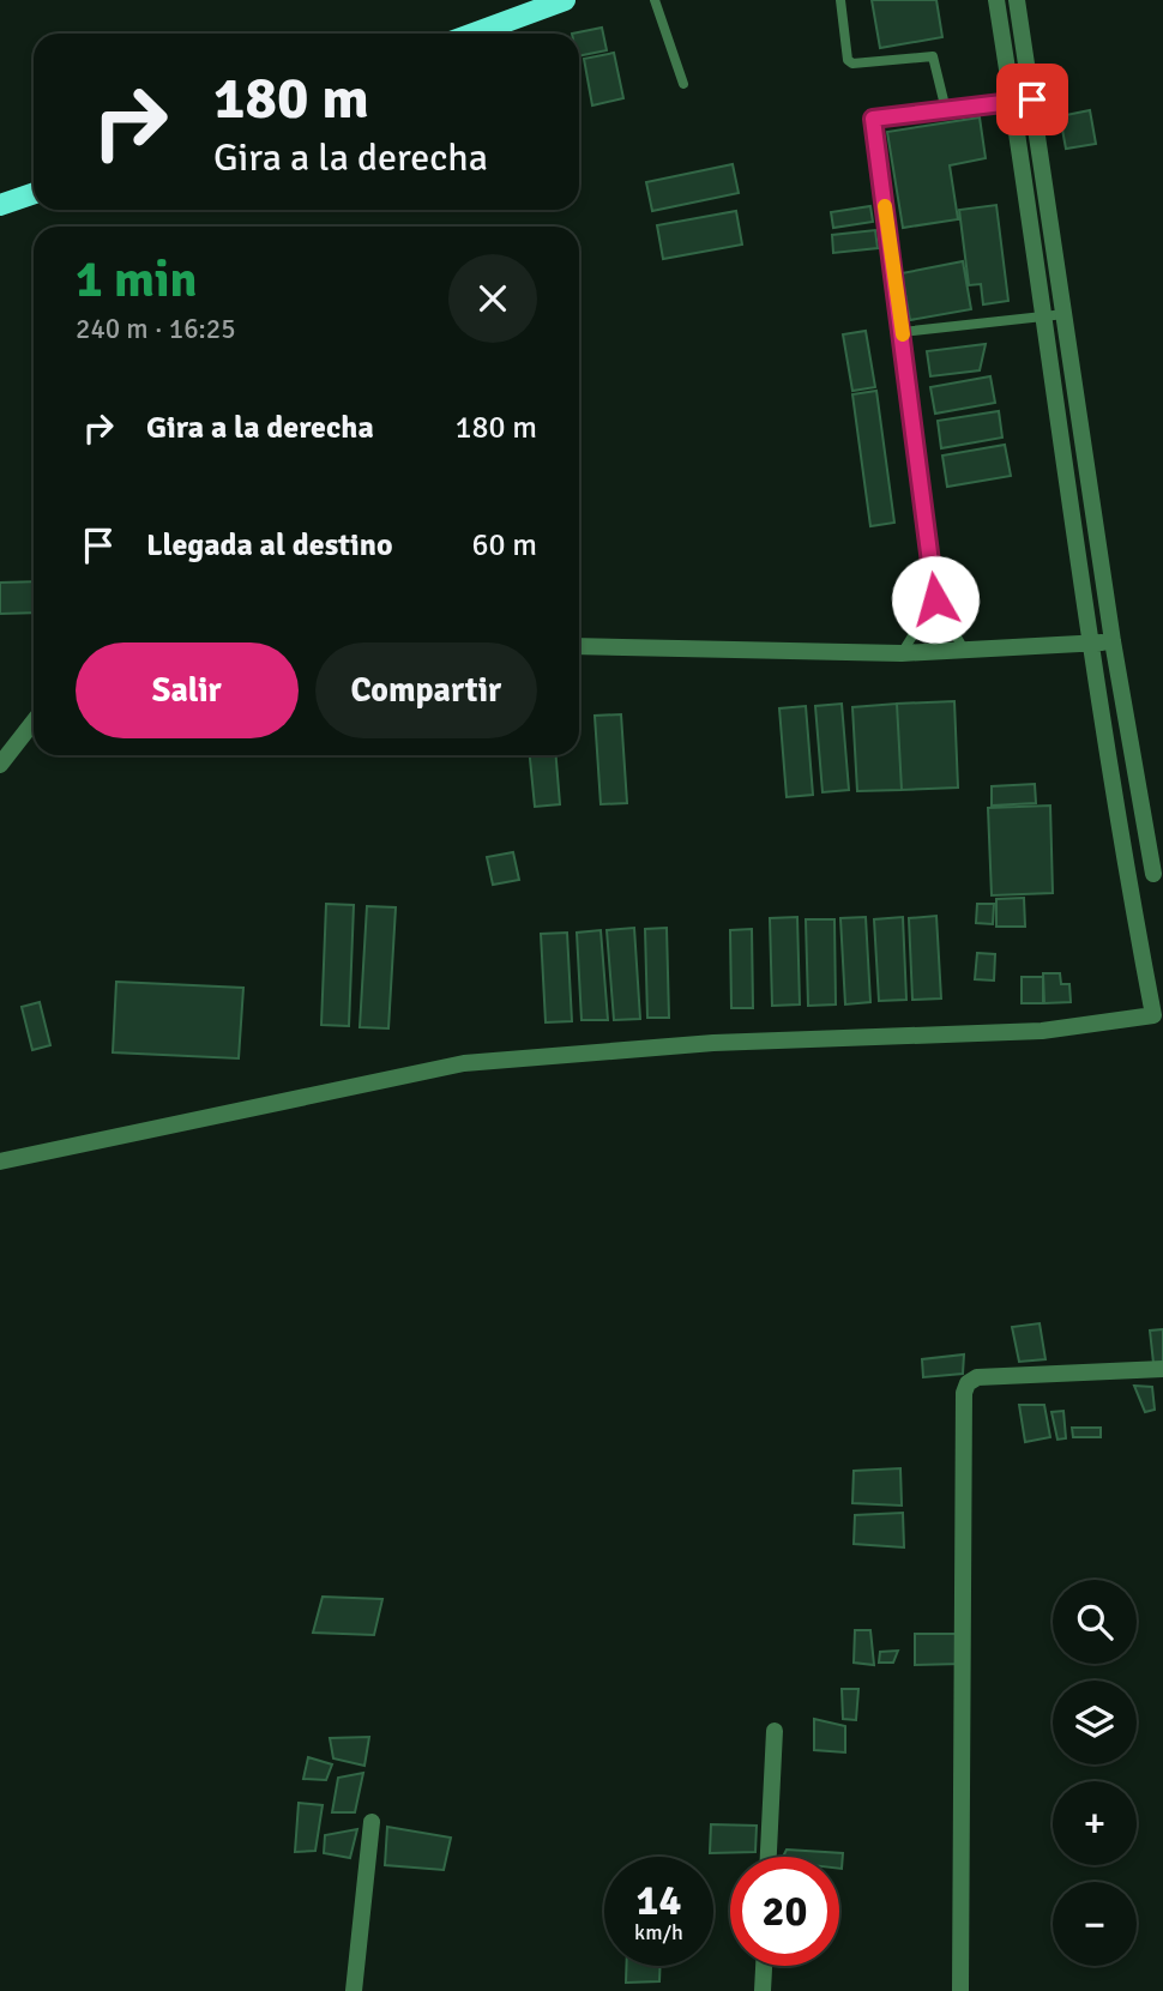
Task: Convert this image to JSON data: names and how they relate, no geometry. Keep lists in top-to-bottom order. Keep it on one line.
{"page":{"turn":["180 m","Gira a la derecha"],"heading":["1 min","240 m · 16:25"],"list":[{"name":"Gira a la derecha","value":"180 m"},{"name":"Llegada al destino","value":"60 m"}],"buttons":["Salir","Compartir"],"map_buttons":["+","−"],"speed":"14 km/h","limit":"20"}}
